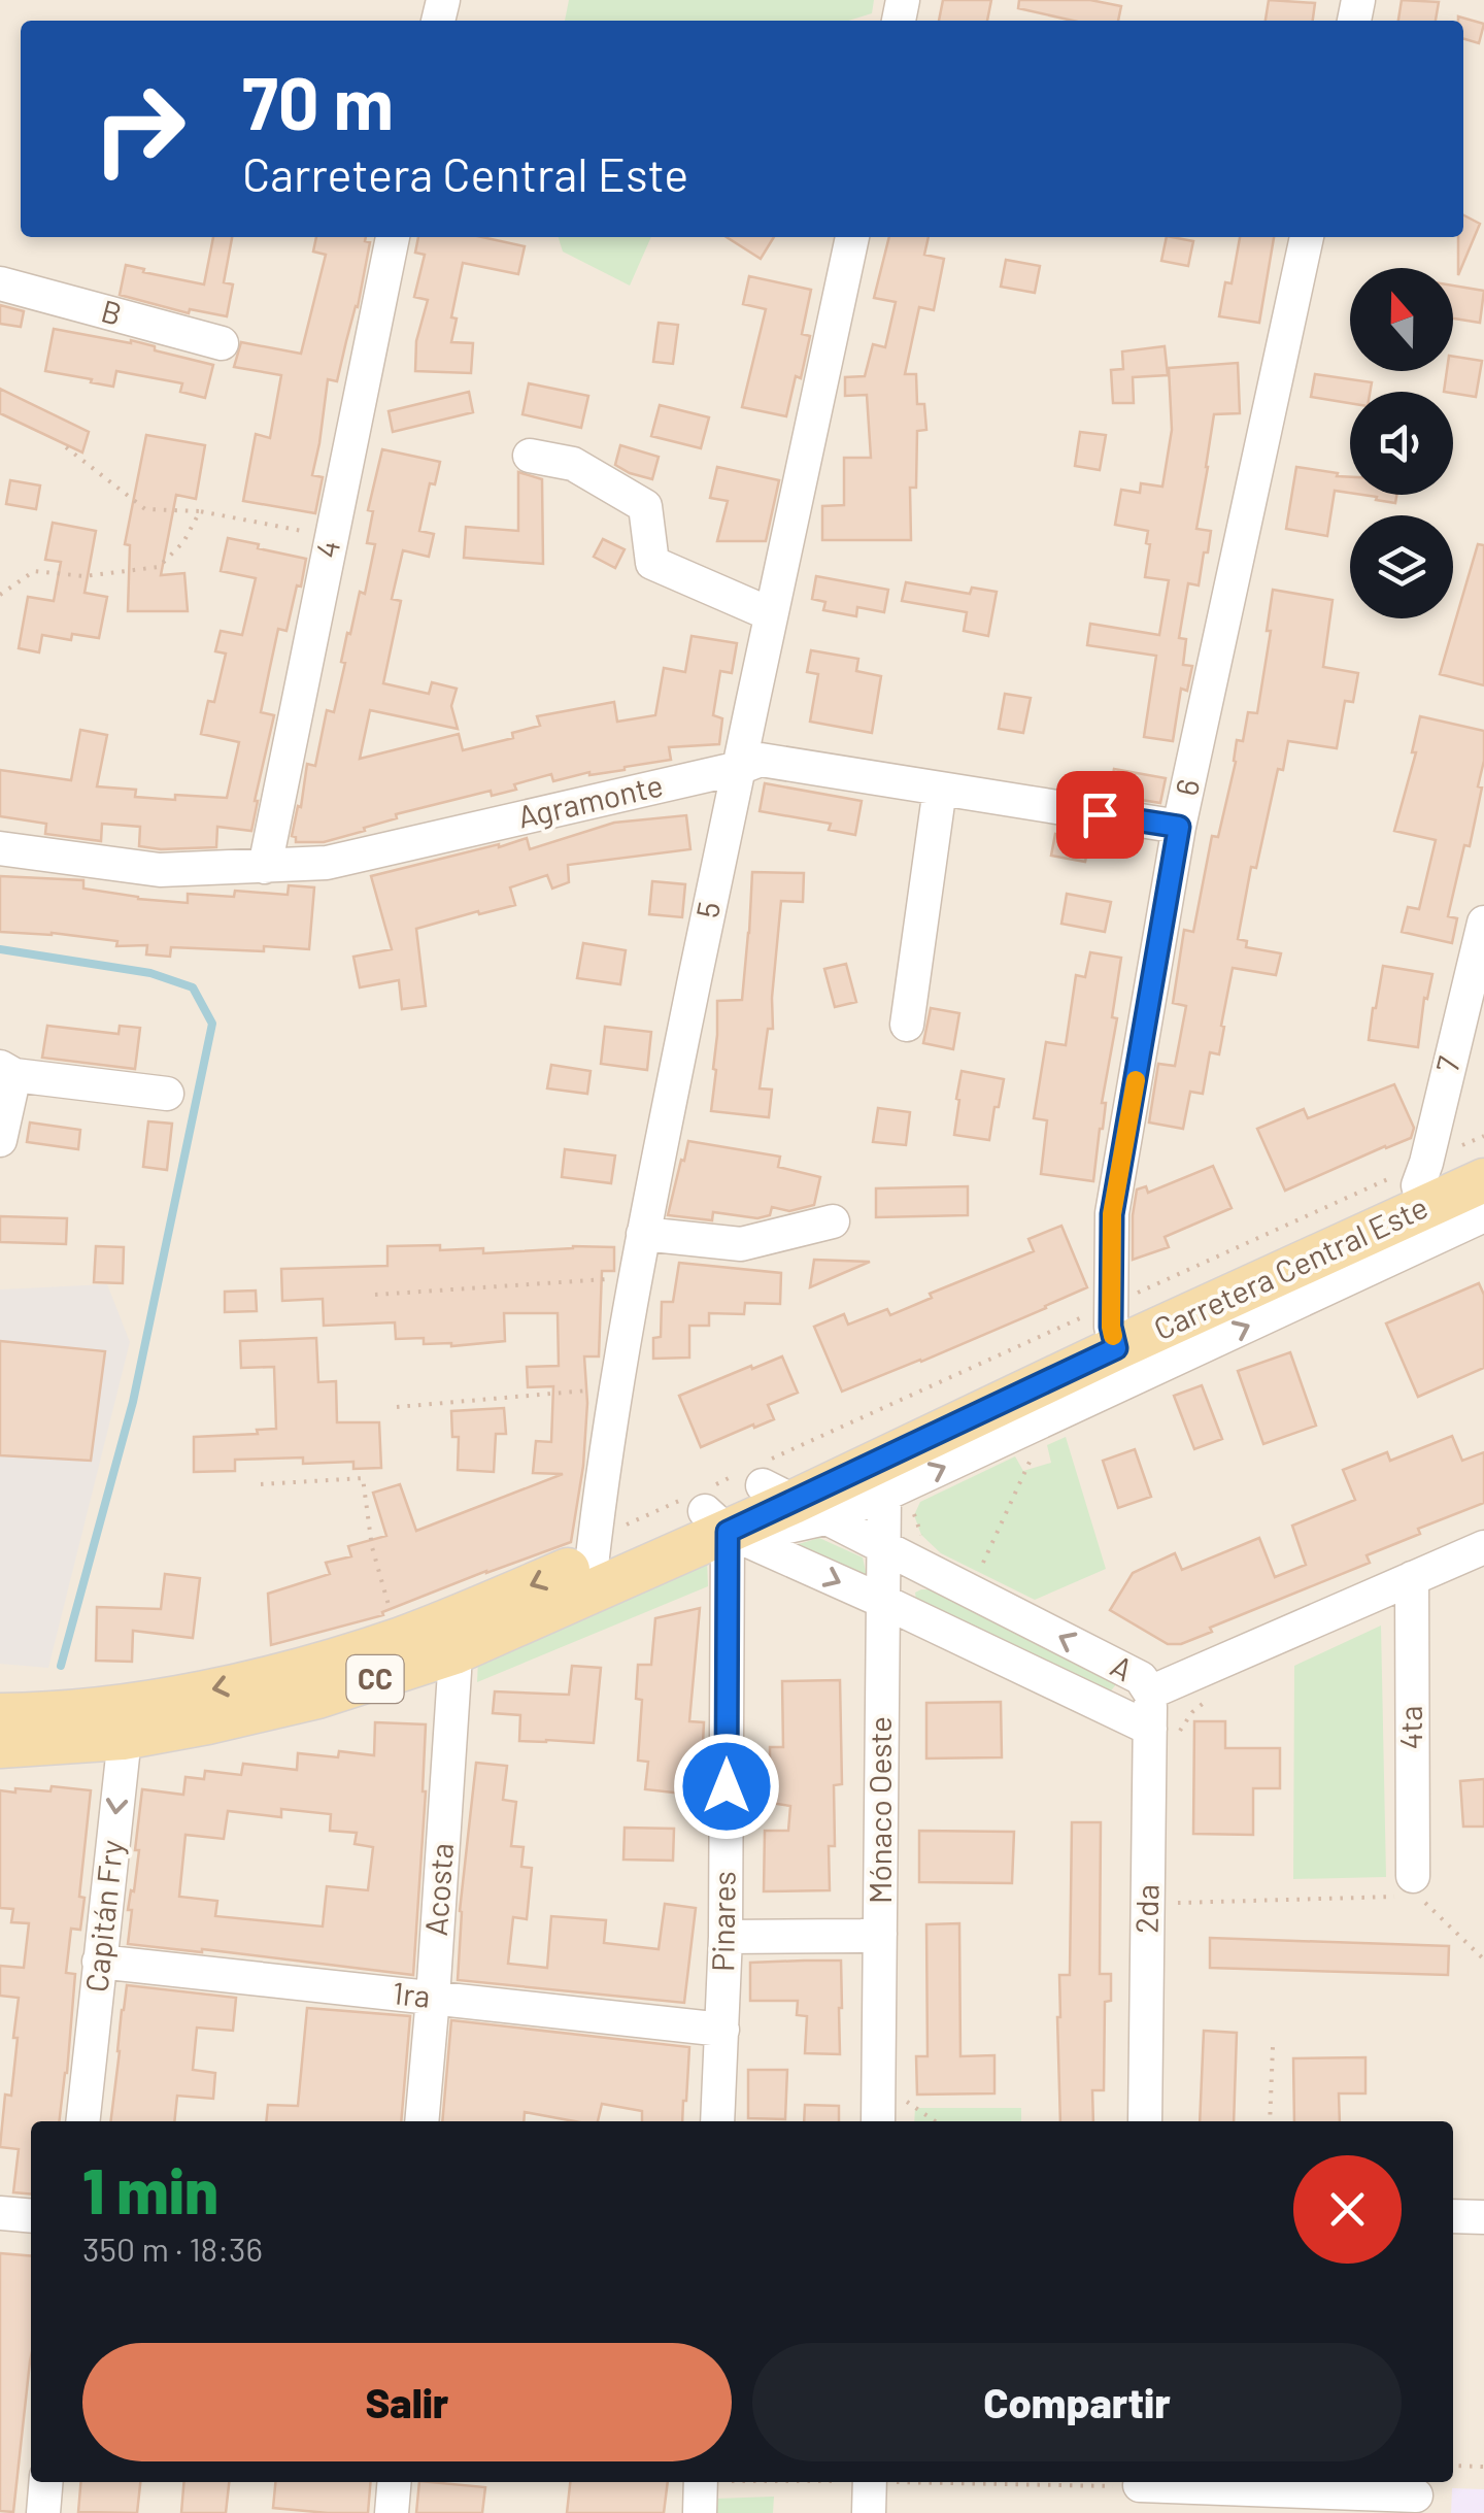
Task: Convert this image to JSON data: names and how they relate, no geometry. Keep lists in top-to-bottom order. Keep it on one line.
{"streets":{"main road":["Carretera Central Este","CC"],"street":["B","4","6","Agramonte","5","7","A","4ta","Mónaco Oeste","Acosta","2da","Capitán Fry","Pinares","1ra"]},"crossings":[["4","Agramonte"],["6","Agramonte"],["6","Carretera Central Este"],["Agramonte","5"],["5","Carretera Central Este"],["7","Carretera Central Este"],["Carretera Central Este","A"],["Carretera Central Este","Acosta"],["Carretera Central Este","Capitán Fry"],["Carretera Central Este","Pinares"],["A","4ta"],["A","Mónaco Oeste"],["A","2da"],["A","Pinares"],["Acosta","1ra"],["Capitán Fry","1ra"],["Pinares","1ra"]],"one_way":["Capitán Fry"],"north":"top","page":{"turn":["70 m","Carretera Central Este"],"heading":["1 min","350 m · 18:36"],"buttons":["Salir","Compartir"]}}
